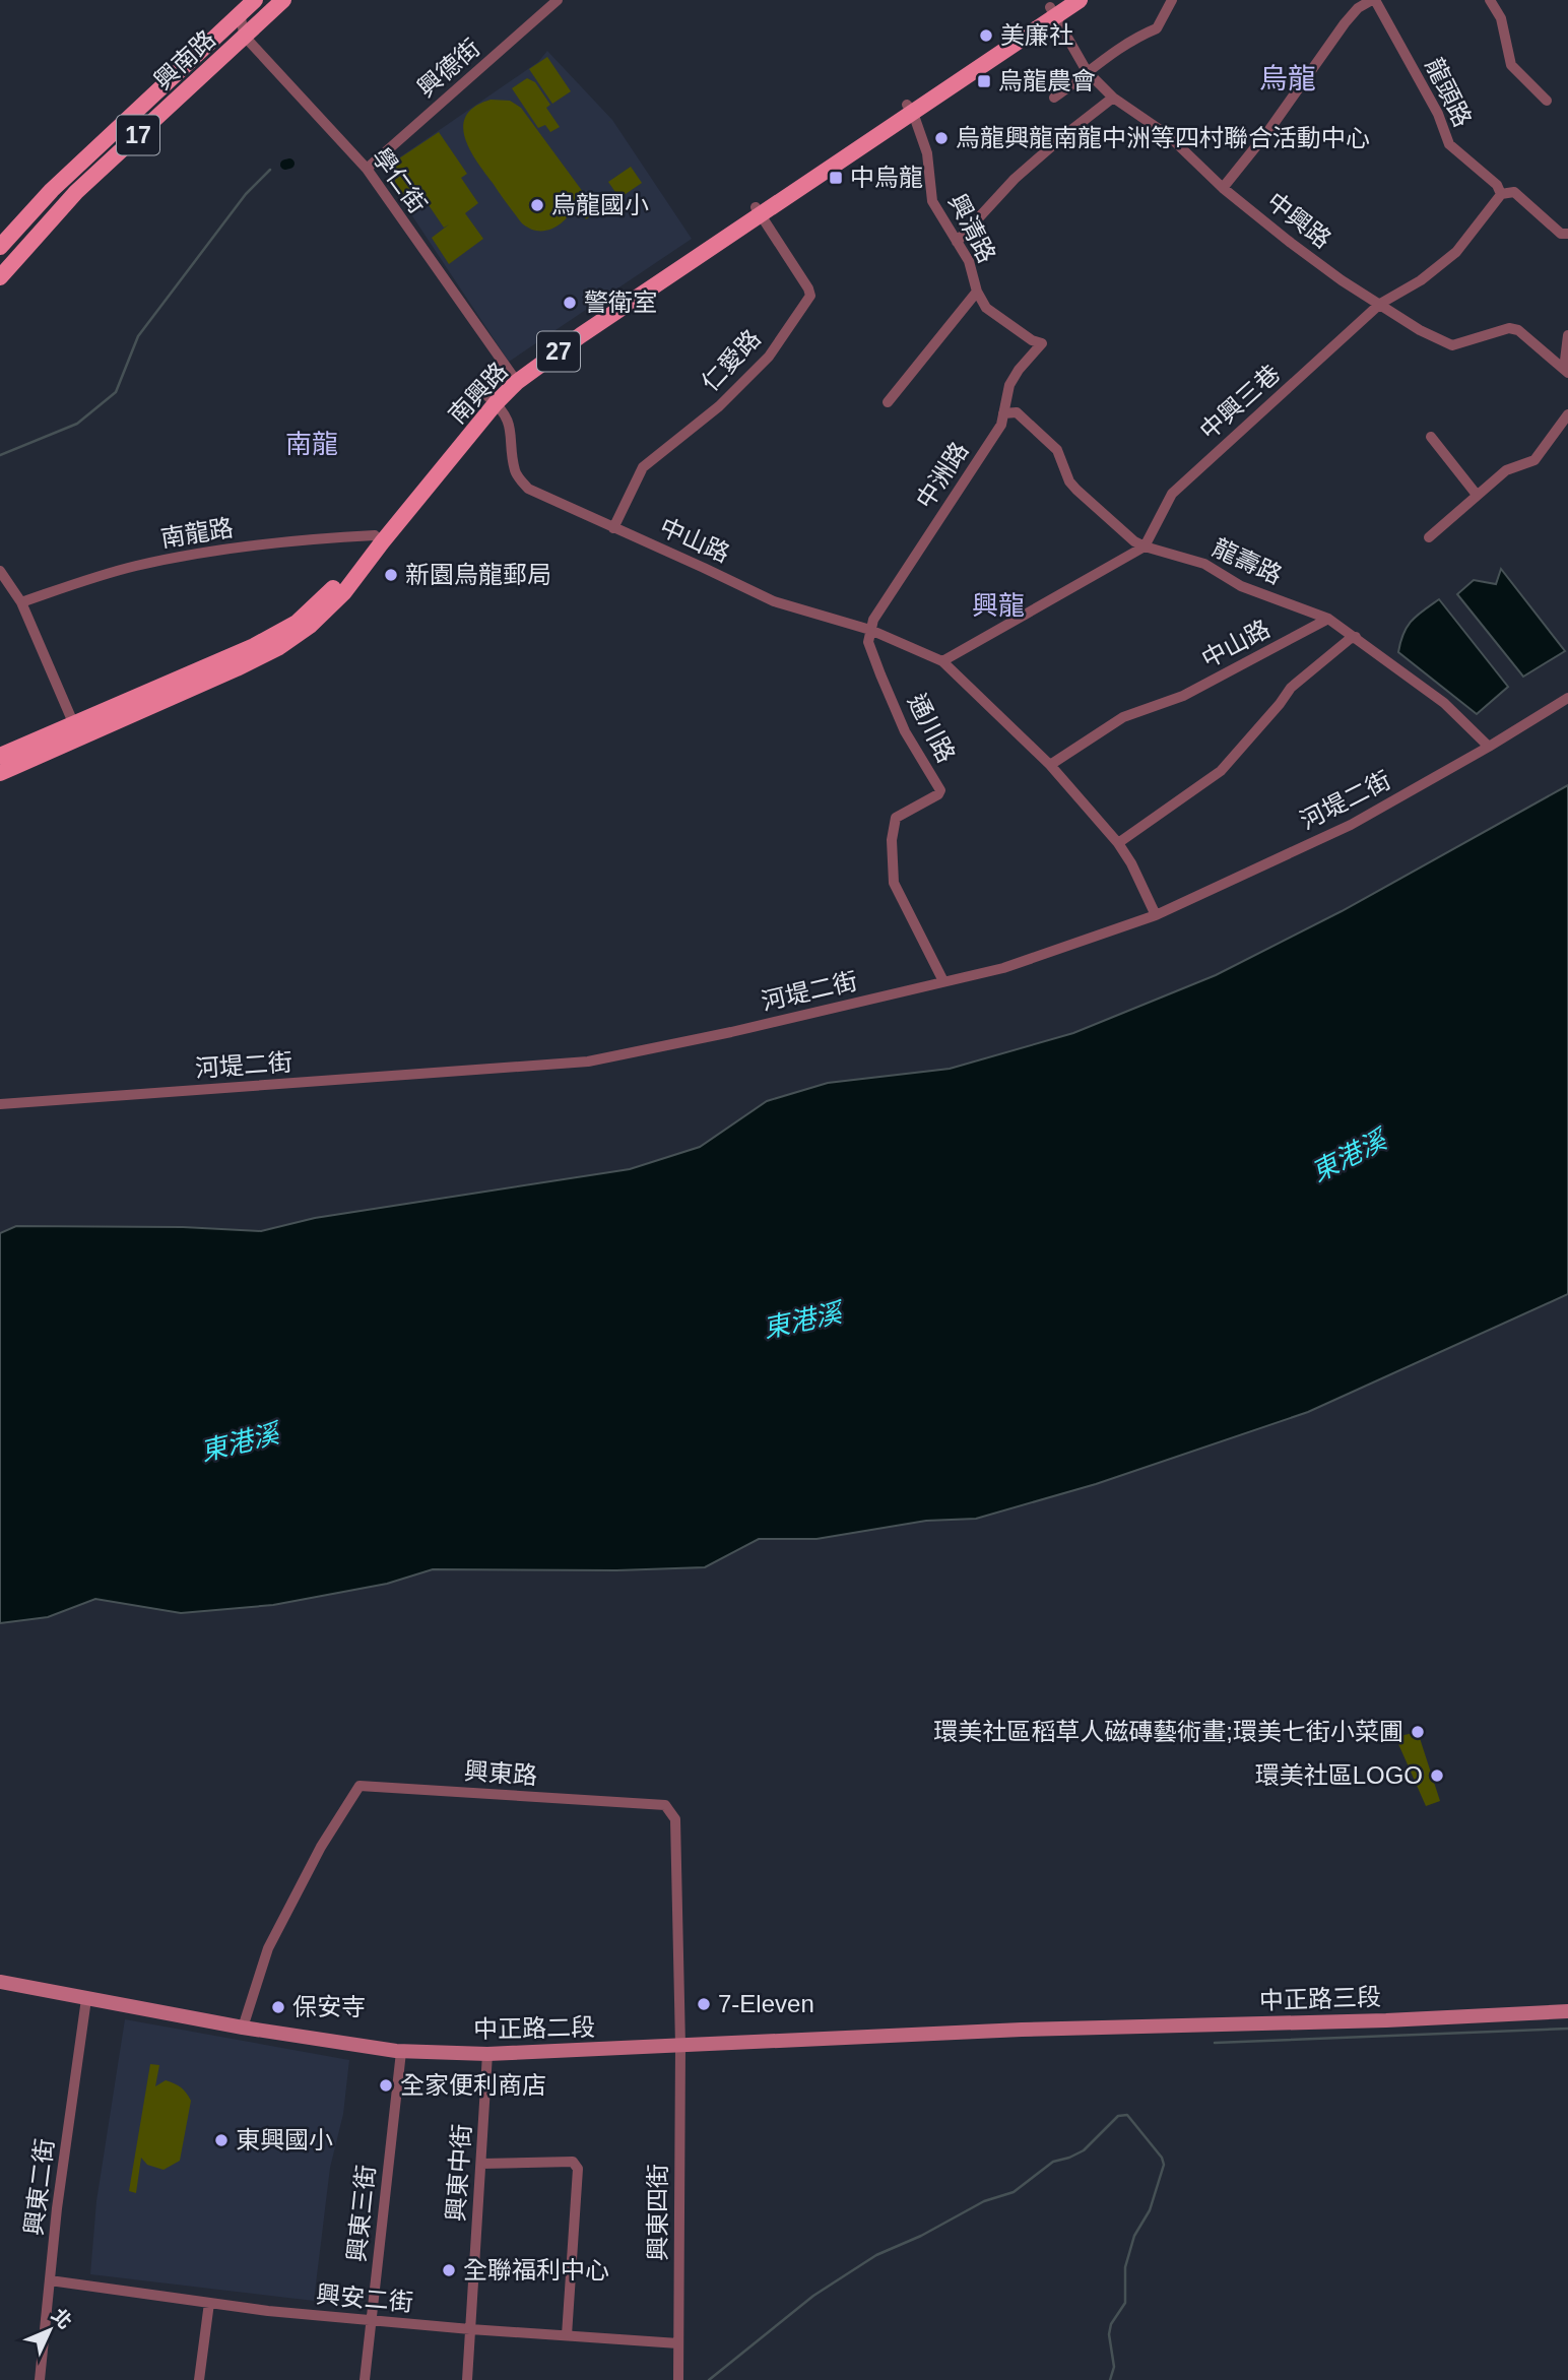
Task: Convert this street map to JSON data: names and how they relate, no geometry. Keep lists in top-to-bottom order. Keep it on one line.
{"streets":{"main road":["興南路","17","27","南興路","中正路三段","中正路二段"],"street":["興德街","龍頭路","學仁街","中興路","興清路","仁愛路","中興三巷","中洲路","南龍路","中山路","龍壽路","通川路","河堤二街","興東路","興東中街","興東二街","興東四街","興東三街","興安二街"]},"crossings":[["興南路","學仁街"],["興德街","學仁街"],["學仁街","南興路"],["中興路","南興路"],["中興路","中興三巷"],["興清路","南興路"],["興清路","中洲路"],["仁愛路","南興路"],["仁愛路","中山路"],["南興路","南龍路"],["南興路","中山路"],["中興三巷","龍壽路"],["中洲路","中山路"],["中洲路","龍壽路"],["中洲路","通川路"],["中山路","龍壽路"],["中山路","通川路"],["中山路","河堤二街"],["龍壽路","河堤二街"],["通川路","河堤二街"],["興東路","中正路二段"],["興東路","興東四街"],["中正路三段","中正路二段"],["中正路二段","興東中街"],["中正路二段","興東二街"],["中正路二段","興東四街"],["中正路二段","興東三街"],["興東中街","興安二街"],["興東二街","興安二街"],["興東四街","興安二街"],["興東三街","興安二街"]],"districts":["烏龍","南龍","興龍"],"water":["東港溪"],"places":{"other":["美廉社","烏龍興龍南龍中洲等四村聯合活動中心","烏龍國小","警衛室","新園烏龍郵局","環美社區稻草人磁磚藝術畫;環美七街小菜圃","環美社區LOGO","7-Eleven","保安寺","全家便利商店","東興國小","全聯福利中心"],"transit":["烏龍農會","中烏龍"]},"north":"top right"}
